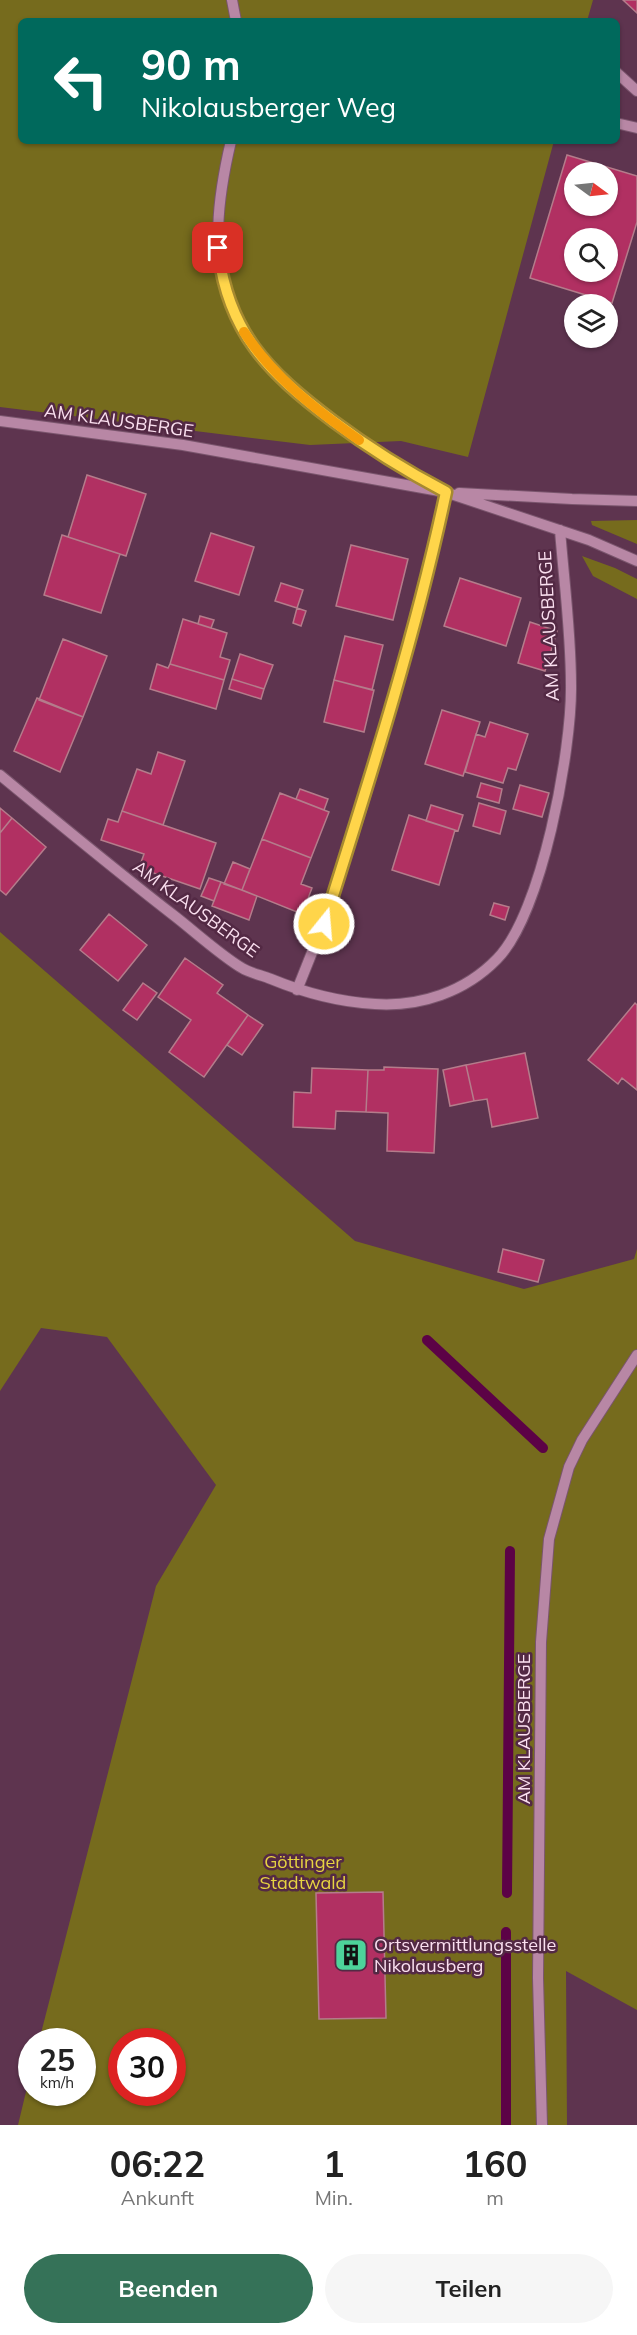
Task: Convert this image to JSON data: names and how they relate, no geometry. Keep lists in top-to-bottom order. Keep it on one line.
{"streets":{"street":["AM KLAUSBERGE"]},"parks":["Göttinger Stadtwald"],"places":{"building":["Ortsvermittlungsstelle Nikolausberg"]},"north":"right","page":{"turn":["90 m","Nikolausberger Weg"],"speed":"25 km/h","limit":"30","eta":["06:22","Ankunft","1","Min.","160","m"],"buttons":["Beenden","Teilen"]}}
